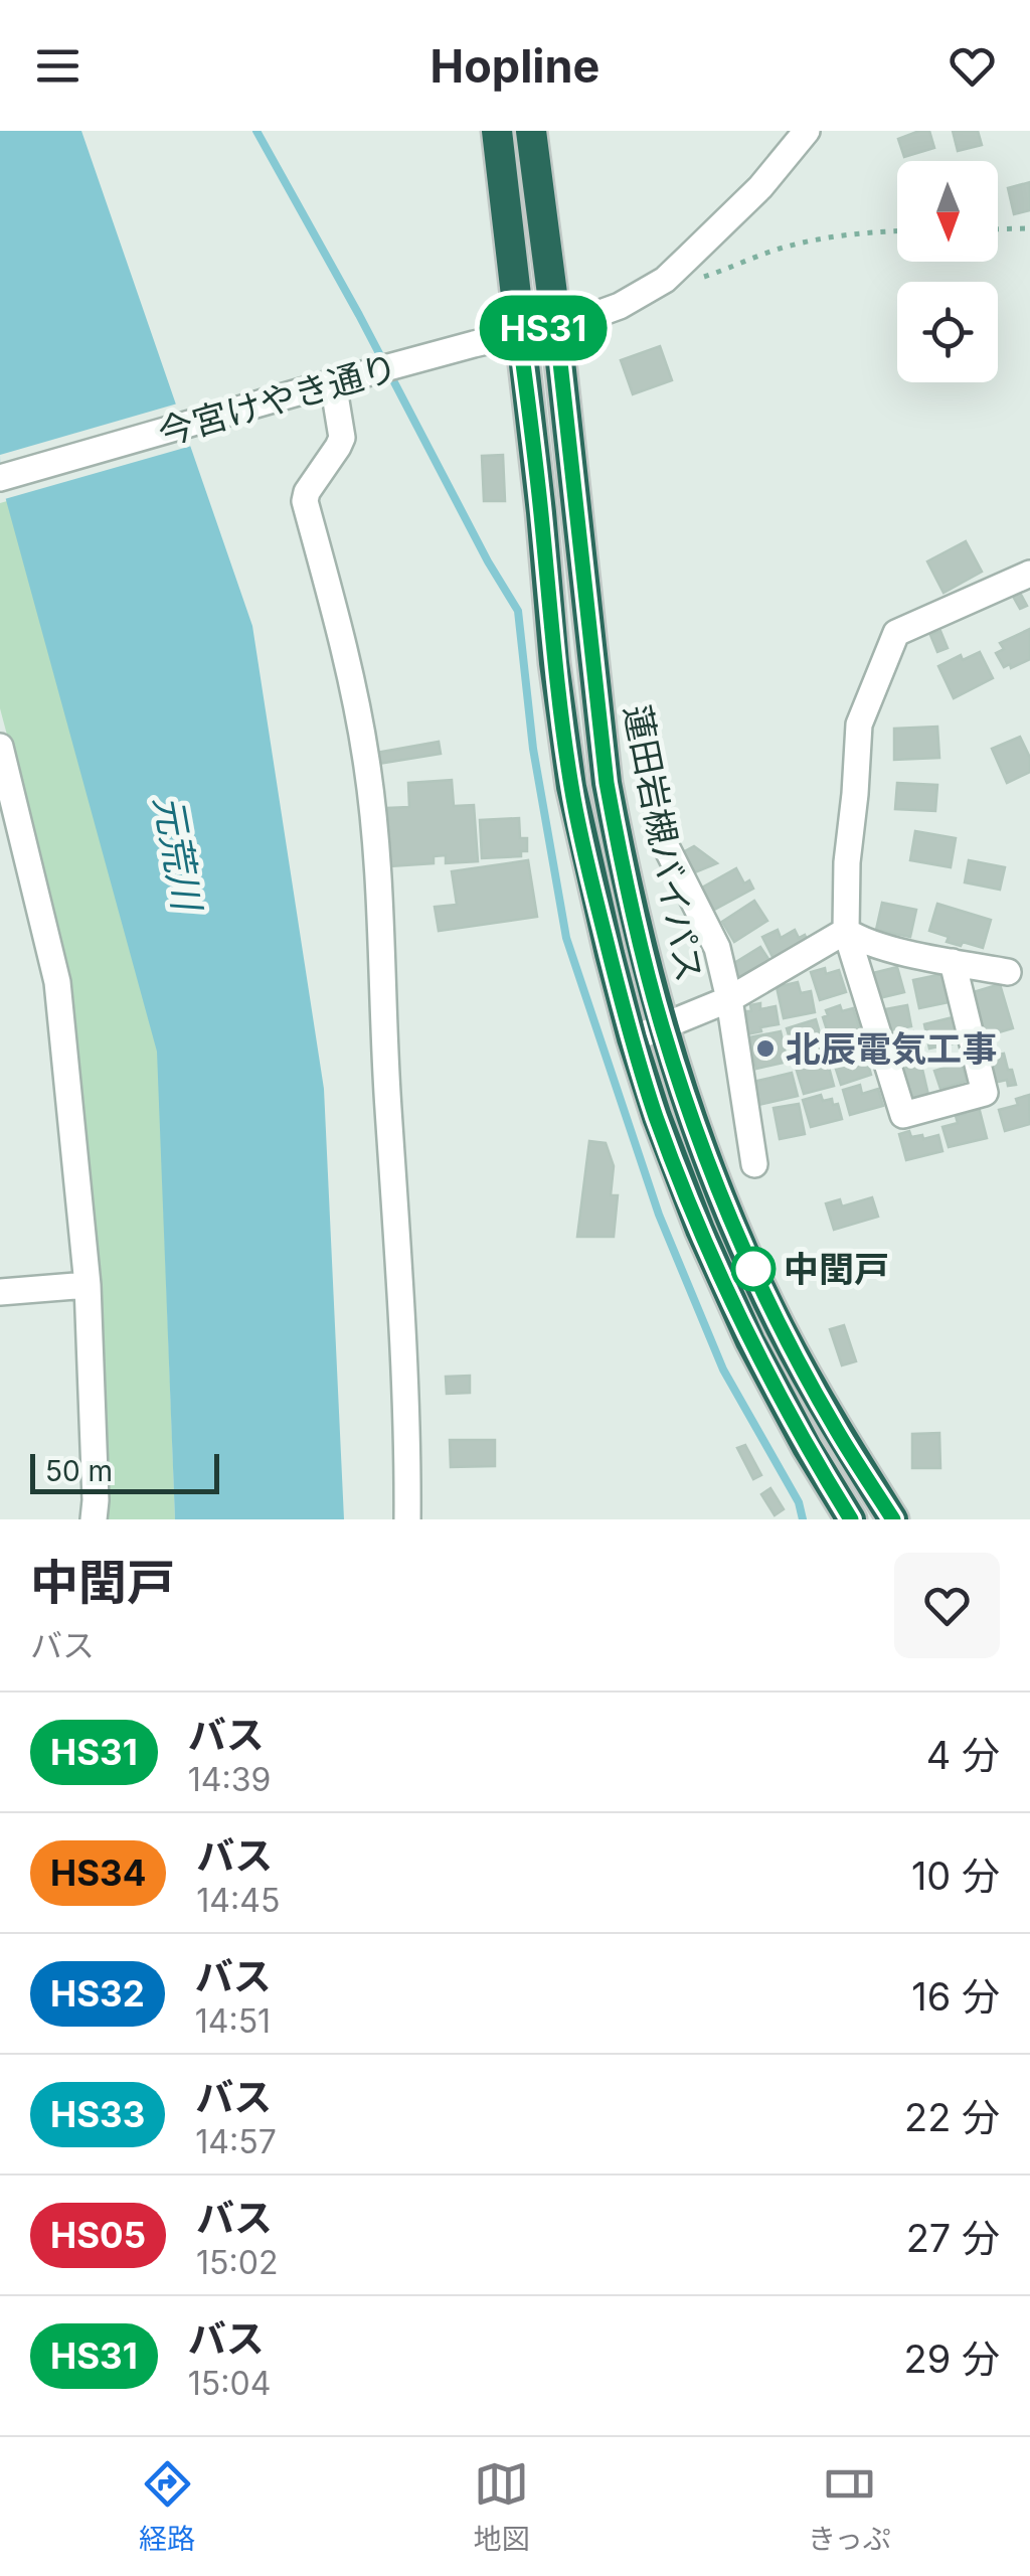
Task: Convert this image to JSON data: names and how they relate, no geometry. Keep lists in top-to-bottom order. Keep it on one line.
{"streets":{"highway":["蓮田岩槻バイパス"],"street":["今宮けやき通り"]},"crossings":[["今宮けやき通り","蓮田岩槻バイパス"]],"water":["元荒川"],"places":["北辰電気工事","中閏戸"],"lines":["bus line HS31"],"scale_bar":"50 m","north":"bottom","page":{"header":"Hopline","on_map":"HS31","scale":"50 m","heading":["中閏戸","バス"],"list":[{"mark":"HS31","name":"バス","note":"14:39","value":"4 分"},{"mark":"HS34","name":"バス","note":"14:45","value":"10 分"},{"mark":"HS32","name":"バス","note":"14:51","value":"16 分"},{"mark":"HS33","name":"バス","note":"14:57","value":"22 分"},{"mark":"HS05","name":"バス","note":"15:02","value":"27 分"},{"mark":"HS31","name":"バス","note":"15:04","value":"29 分"}],"tabs":["経路","地図","きっぷ"]}}
